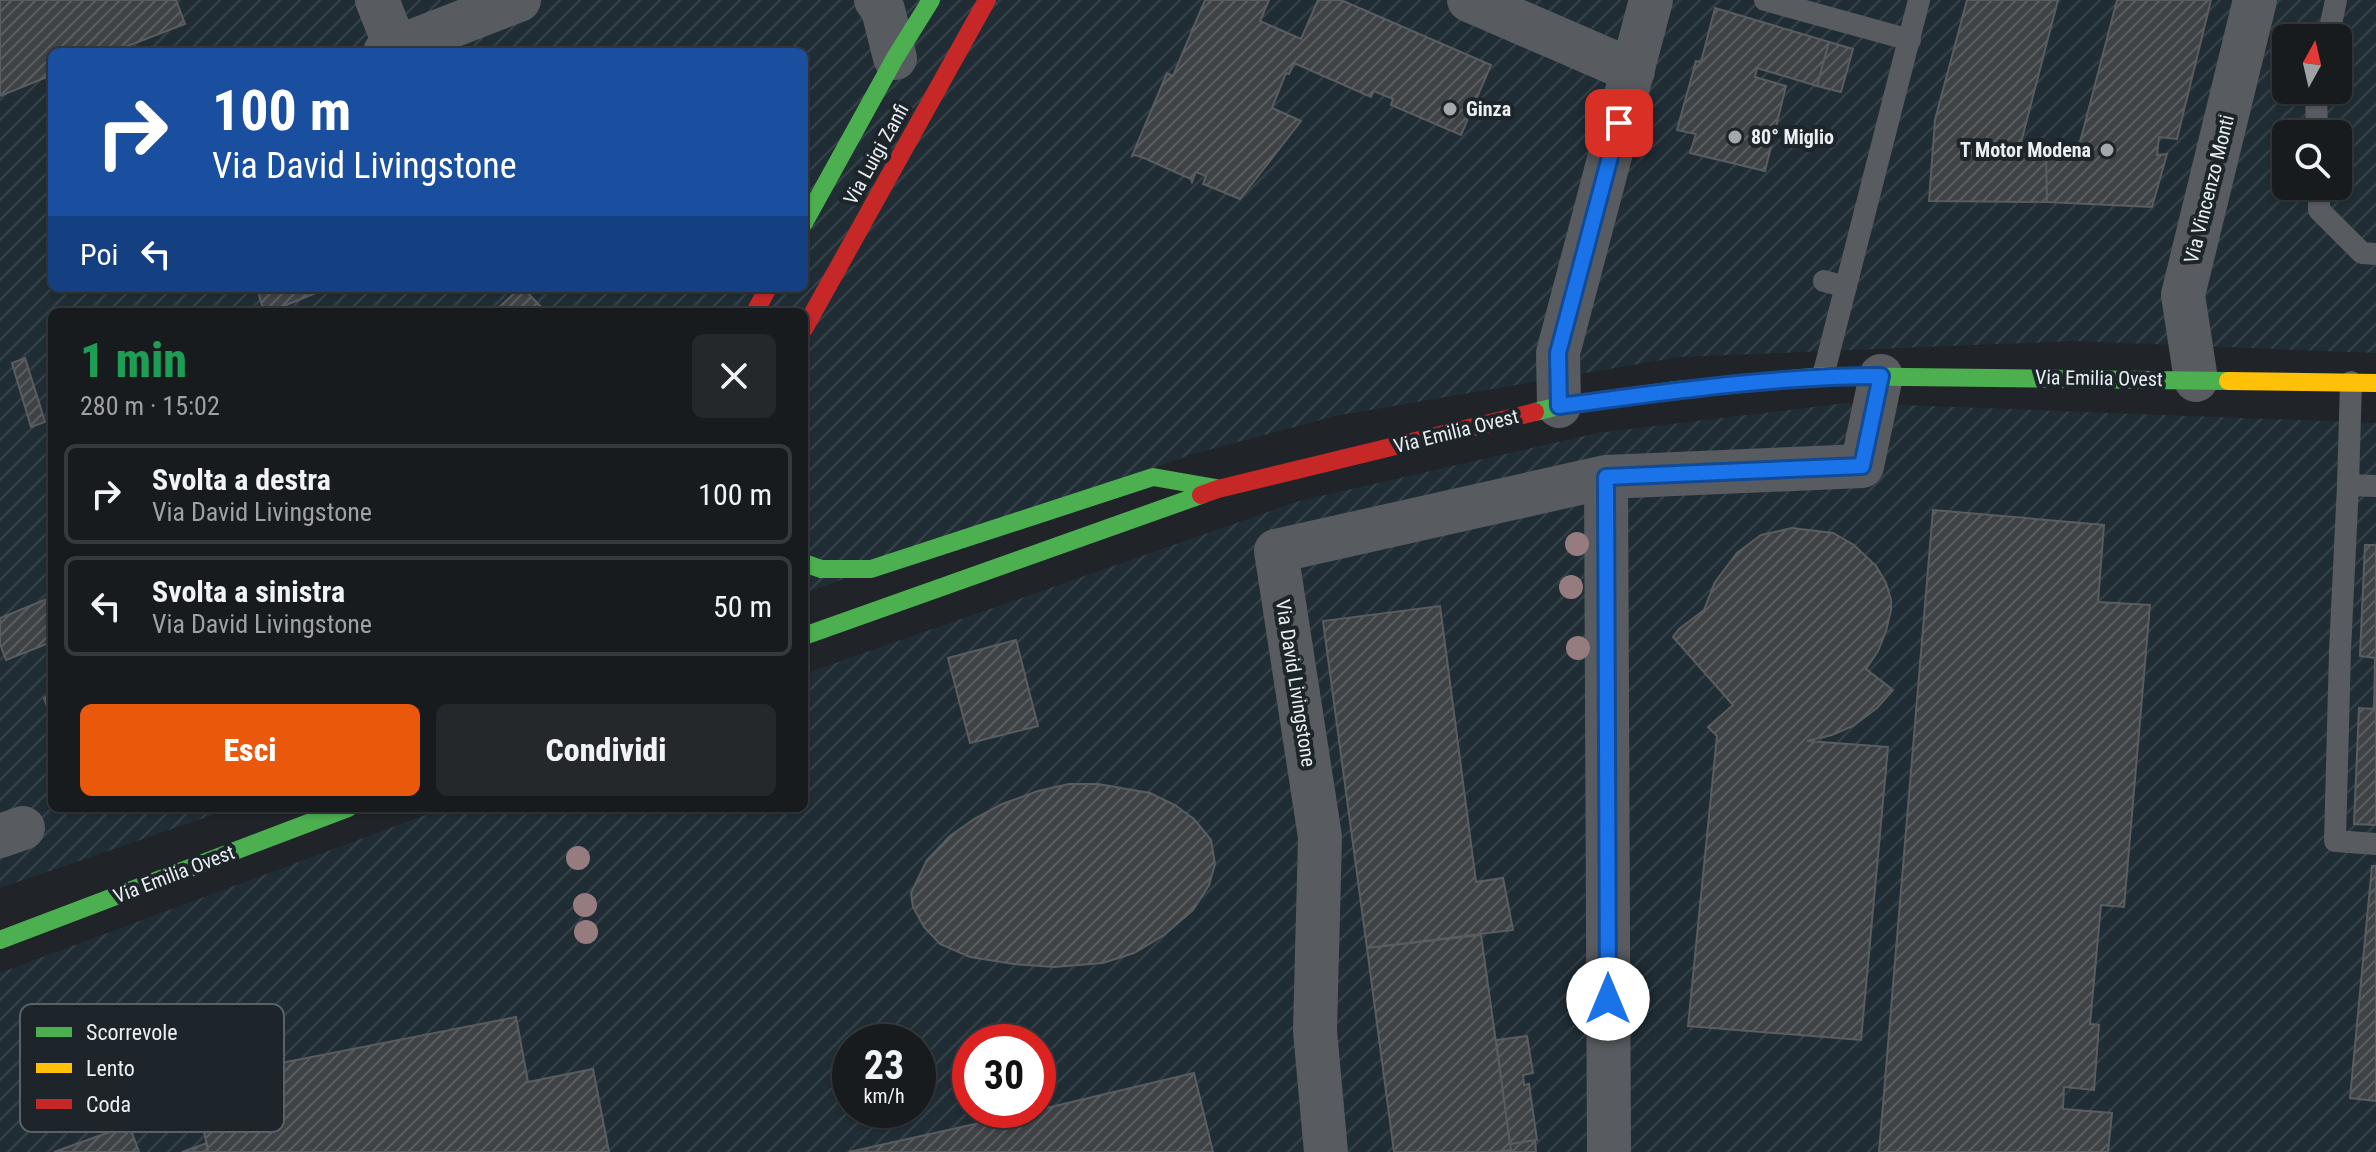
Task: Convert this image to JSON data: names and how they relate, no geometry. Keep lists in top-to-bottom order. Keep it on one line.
{"streets":{"main road":["Via Luigi Zanfi","Via Emilia Ovest"],"street":["Via Vincenzo Monti","Via David Livingstone"]},"crossings":[["Via Vincenzo Monti","Via Emilia Ovest"],["Via Emilia Ovest","Via David Livingstone"]],"places":["Ginza","80° Miglio","T Motor Modena"],"legend":["Scorrevole","Lento","Coda"],"north":"top","page":{"turn":["100 m","Via David Livingstone"],"then":"Poi","heading":["1 min","280 m · 15:02"],"list":[{"name":"Svolta a destra","note":"Via David Livingstone","value":"100 m"},{"name":"Svolta a sinistra","note":"Via David Livingstone","value":"50 m"}],"buttons":["Esci","Condividi"],"speed":"23 km/h","limit":"30"}}
